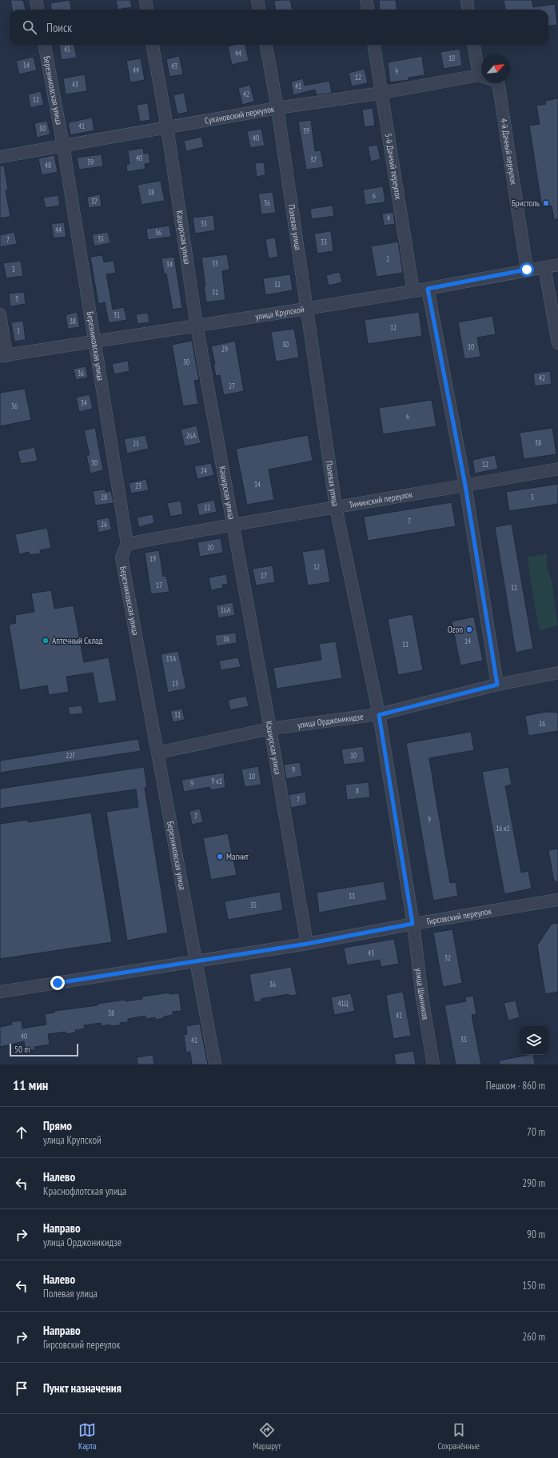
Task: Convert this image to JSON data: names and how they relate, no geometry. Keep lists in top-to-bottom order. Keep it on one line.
{"streets":{"street":["Березниковская улица","Сухановский переулок","4-й Дачный переулок","5-й Дачный переулок","Полевая улица","Каширская улица","улица Крупской","Тиминский переулок","улица Орджоникидзе","Гирсовский переулок","улица Шинников"]},"crossings":[["Березниковская улица","Сухановский переулок"],["Березниковская улица","улица Крупской"],["Березниковская улица","Тиминский переулок"],["Березниковская улица","улица Орджоникидзе"],["Березниковская улица","Гирсовский переулок"],["Сухановский переулок","5-й Дачный переулок"],["Сухановский переулок","Полевая улица"],["Сухановский переулок","Каширская улица"],["4-й Дачный переулок","улица Крупской"],["5-й Дачный переулок","улица Крупской"],["Полевая улица","улица Крупской"],["Полевая улица","Тиминский переулок"],["Полевая улица","улица Орджоникидзе"],["Полевая улица","Гирсовский переулок"],["Полевая улица","улица Шинников"],["Каширская улица","улица Крупской"],["Каширская улица","Тиминский переулок"],["Каширская улица","улица Орджоникидзе"],["Каширская улица","Гирсовский переулок"],["Гирсовский переулок","улица Шинников"]],"places":["Бристоль","Ozon","Аптечный Склад","Магнит"],"house_numbers":["45","44","10","54","43","44","9","12","43","41","42","52","41","50","39","40","40","37","39","48","38","6","37","36","4","35","44","36","35","7","33","2","33","34","5","32","31","3","31","38","12","1","30","10","29","30","36","42","27","34","36","6","26А","38","25","30","12","24","14","23","28","5","22","7","26","20","19","12","17","17","11","16А","16","14","11","13А","13","11","16","22Г","10","9","10","9 к1","9","8","7","7","9","16 к1","33","35","43","32","36","41Ц","38","41","40","35","41"],"scale_bar":"50 m","north":"top right","page":{"search":"Поиск","scale":"50 m","heading":["11 мин","Пешком · 860 m"],"list":[["Прямо","улица Крупской","70 m"],["Налево","Краснофлотская улица","290 m"],["Направо","улица Орджоникидзе","90 m"],["Налево","Полевая улица","150 m"],["Направо","Гирсовский переулок","260 m"],"Пункт назначения"],"nav":["Карта","Маршрут","Сохранённые"]}}
